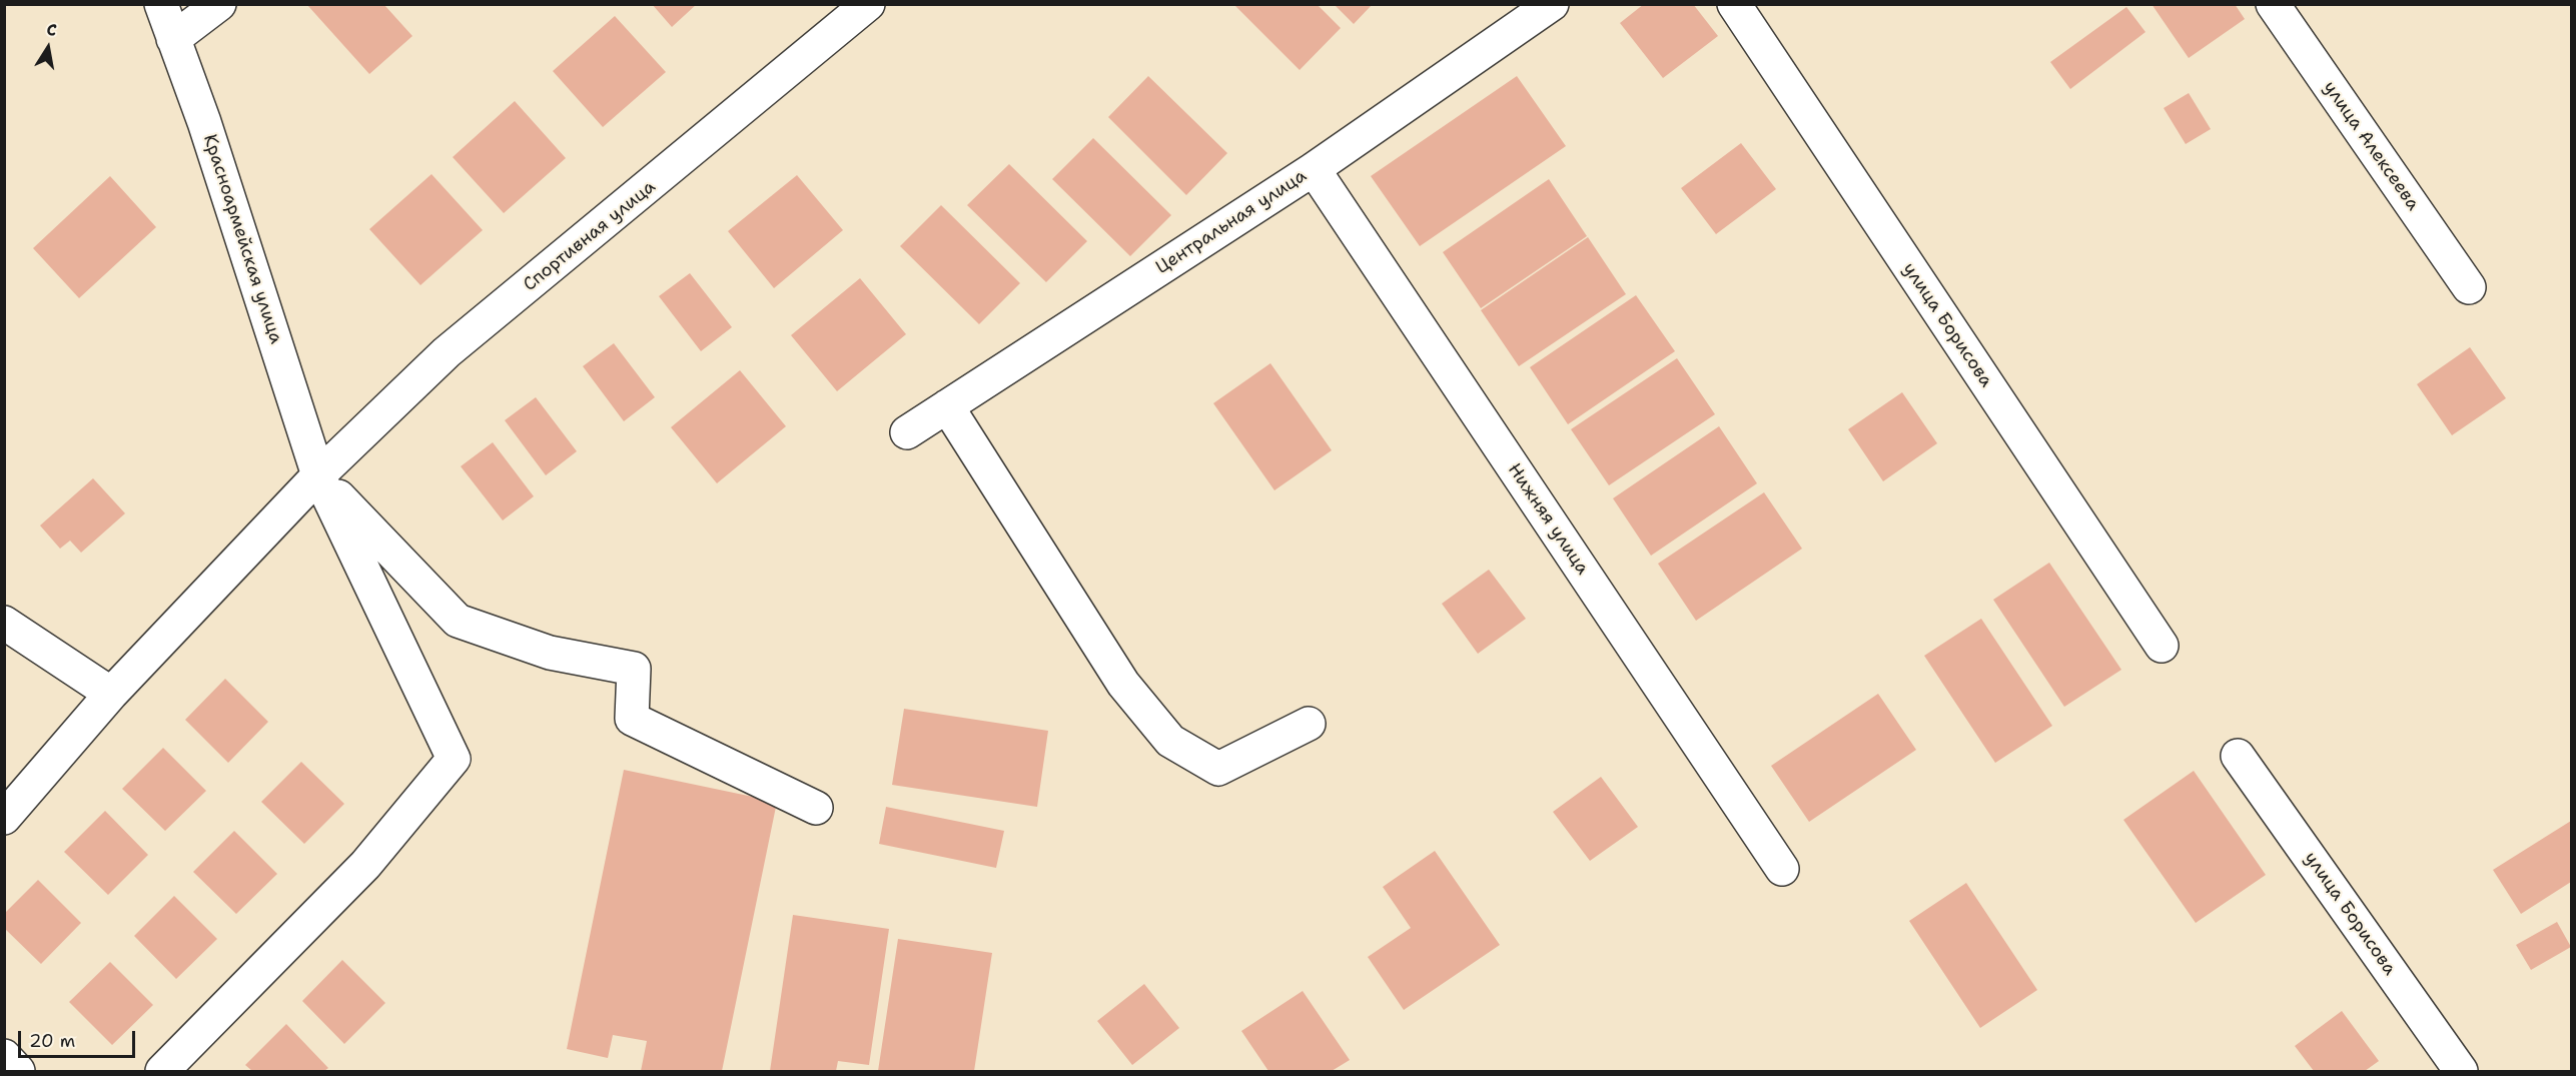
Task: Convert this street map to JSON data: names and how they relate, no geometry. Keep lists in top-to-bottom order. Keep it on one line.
{"streets":{"street":["улица Алексеева","Центральная улица","Спортивная улица","Красноармейская улица","улица Борисова","Нижняя улица"]},"crossings":[["Центральная улица","Нижняя улица"],["Спортивная улица","Красноармейская улица"]],"scale_bar":"20 m","north":"top"}
